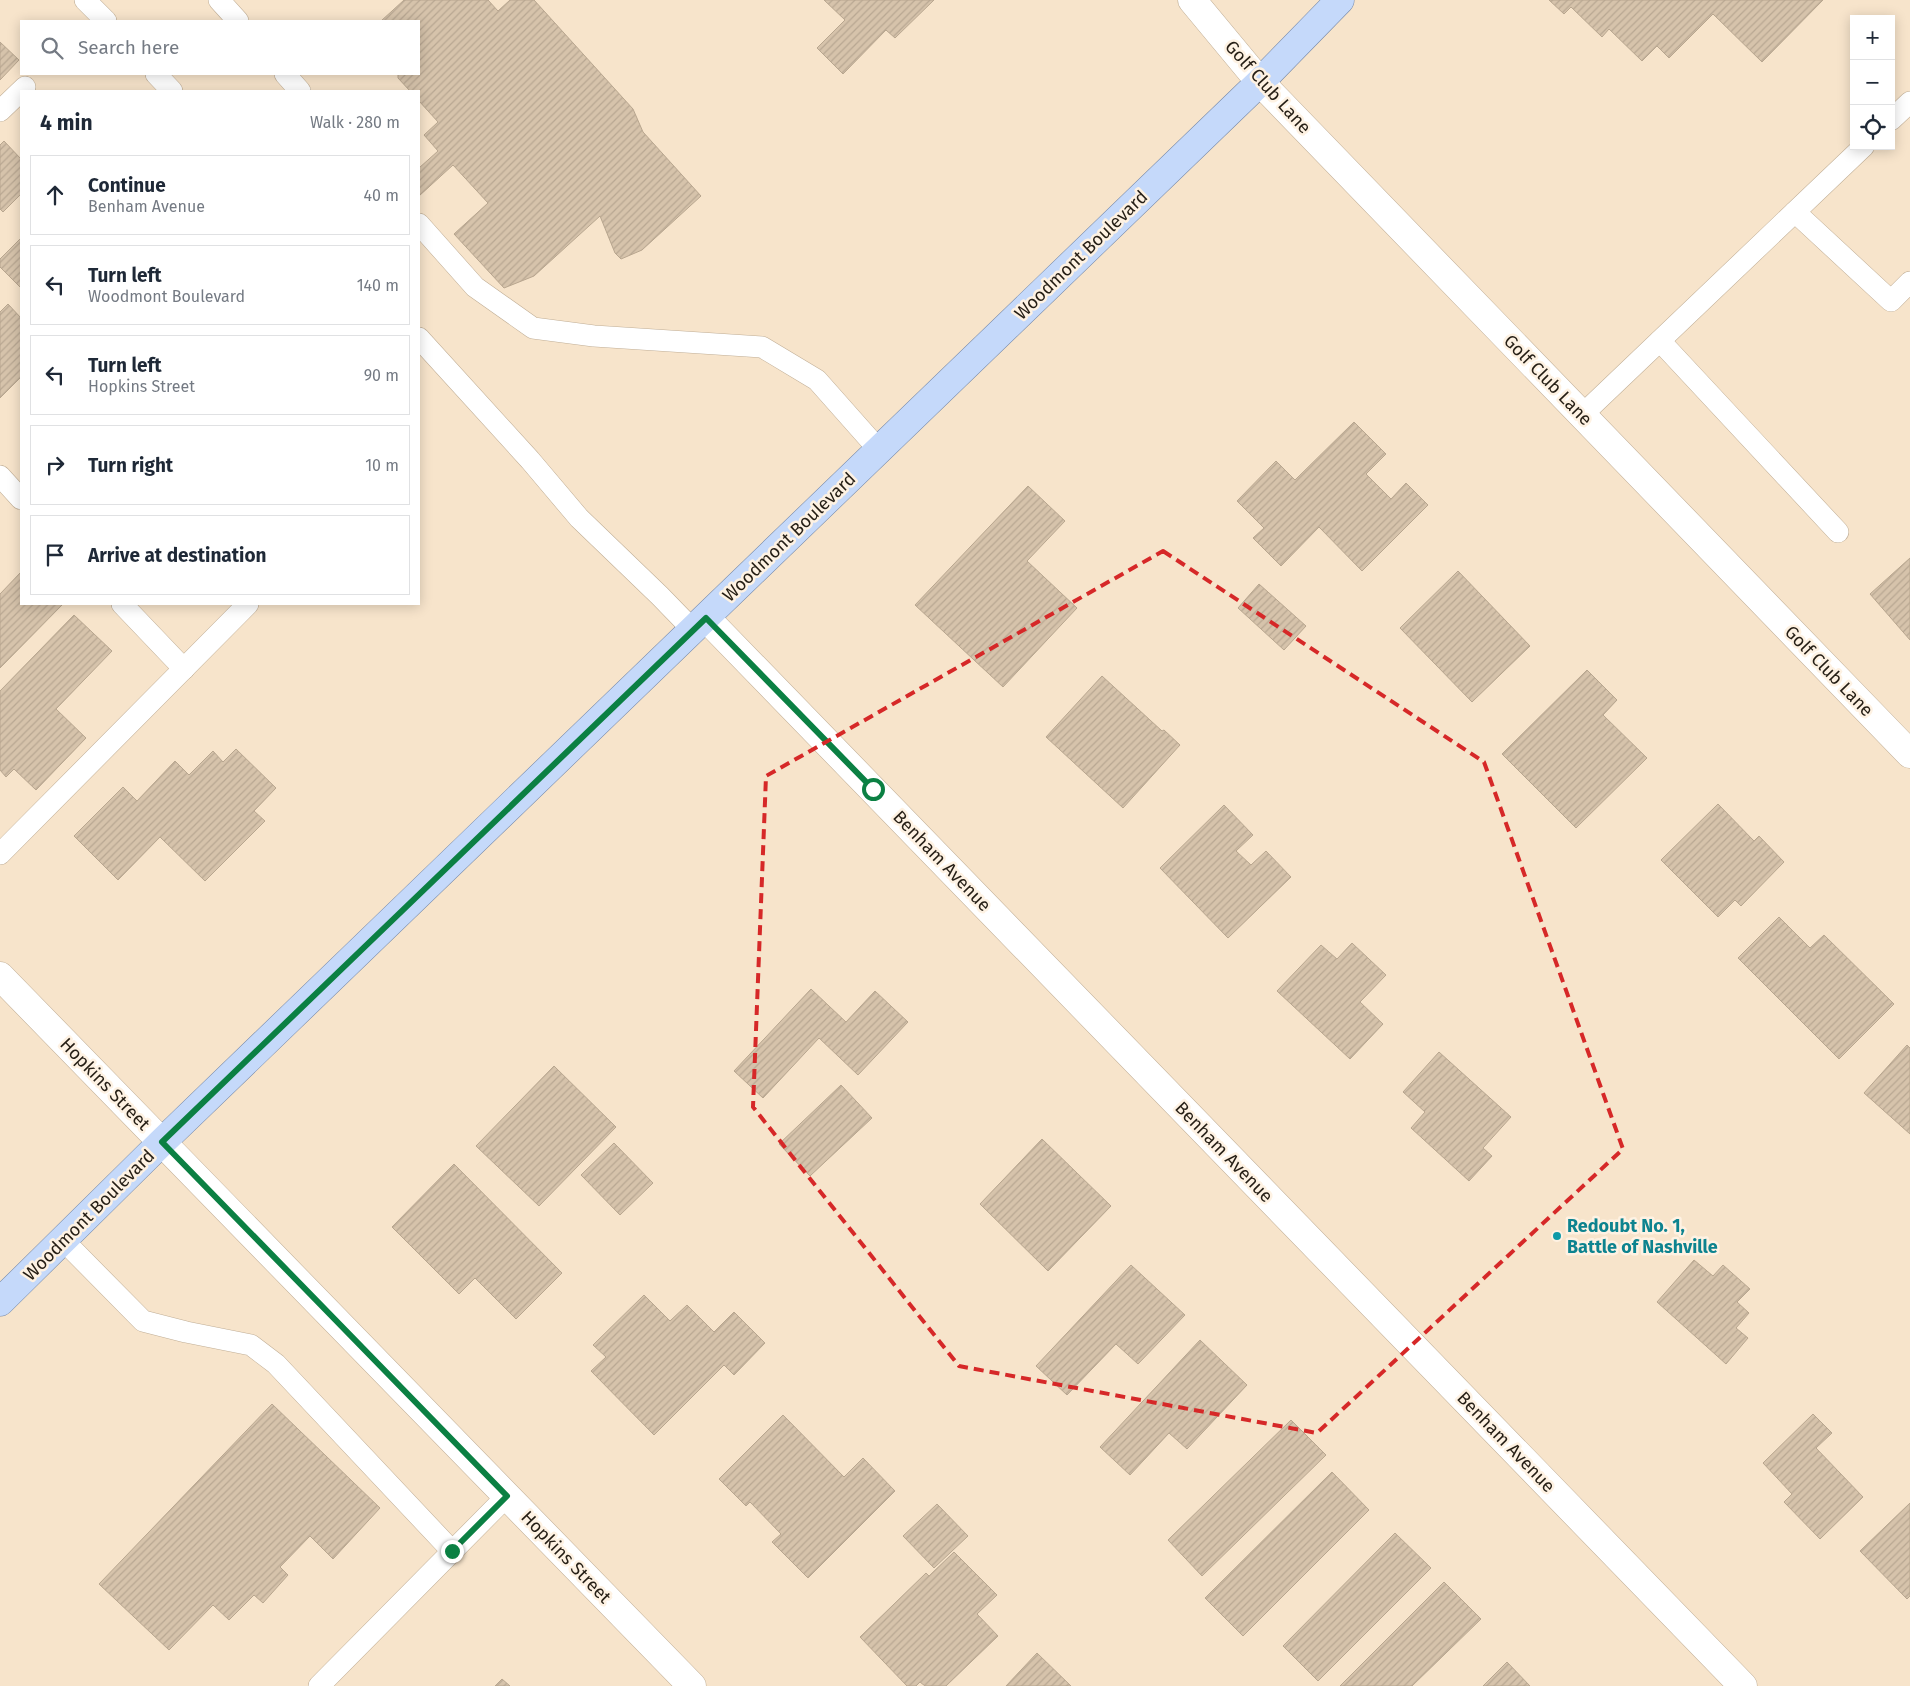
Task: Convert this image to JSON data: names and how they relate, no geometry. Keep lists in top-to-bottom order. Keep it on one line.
{"streets":{"main road":["Woodmont Boulevard"],"street":["Golf Club Lane","Benham Avenue","Hopkins Street"]},"crossings":[["Golf Club Lane","Woodmont Boulevard"],["Woodmont Boulevard","Benham Avenue"],["Woodmont Boulevard","Hopkins Street"]],"places":["Redoubt No. 1, Battle of Nashville"],"page":{"map_buttons":["+","−"],"search":"Search here","heading":["4 min","Walk · 280 m"],"list":[["Continue","Benham Avenue","40 m"],["Turn left","Woodmont Boulevard","140 m"],["Turn left","Hopkins Street","90 m"],["Turn right","10 m"],"Arrive at destination"]}}
